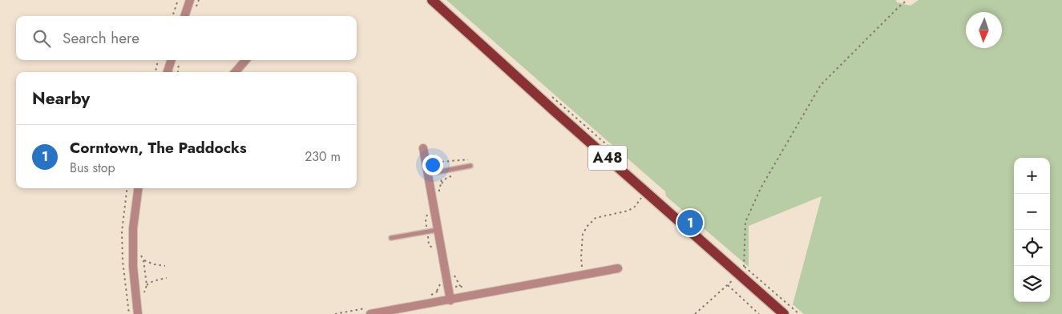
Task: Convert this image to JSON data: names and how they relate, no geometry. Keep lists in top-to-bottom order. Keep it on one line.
{"streets":{"main road":["A48"]},"north":"bottom","page":{"search":"Search here","heading":"Nearby","list":[{"mark":"1","name":"Corntown, The Paddocks","note":"Bus stop","value":"230 m"}],"map_buttons":["+","−"],"pins":"1"}}
